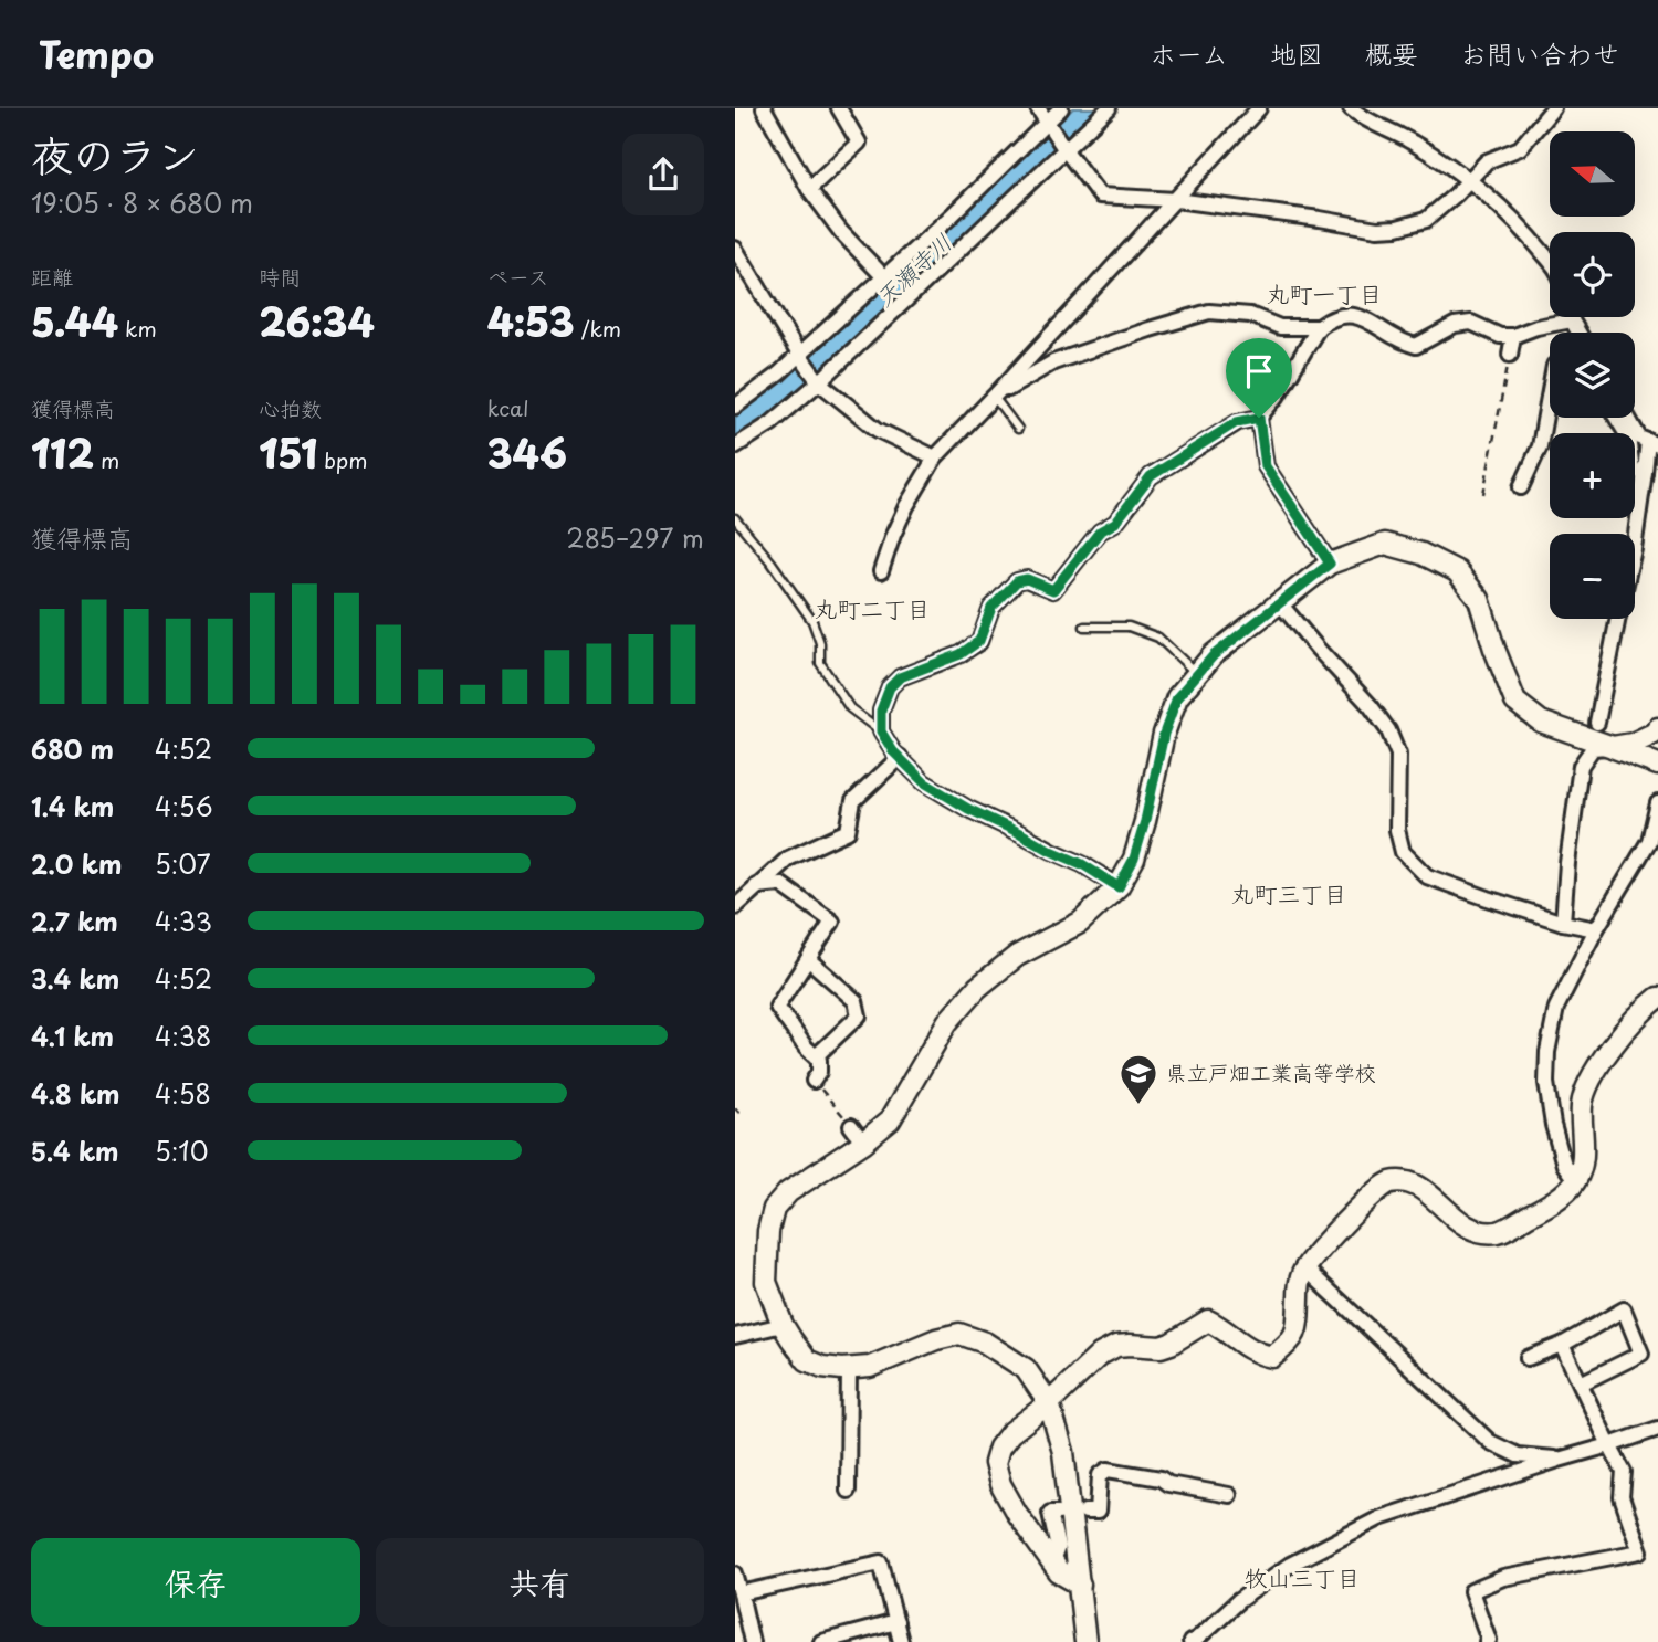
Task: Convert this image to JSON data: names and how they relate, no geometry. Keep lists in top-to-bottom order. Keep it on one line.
{"districts":["丸町一丁目","丸町二丁目","丸町三丁目","牧山三丁目"],"water":["天瀬寺川"],"places":{"school or university":["県立戸畑工業高等学校"]},"north":"left","page":{"header":"Tempo","nav":["ホーム","地図","概要","お問い合わせ"],"heading":["夜のラン","19:05 · 8 × 680 m"],"map_buttons":["+","−"],"stats":[["距離","5.44 km"],["時間","26:34"],["ペース","4:53 /km"],["獲得標高","112 m"],["心拍数","151 bpm"],["kcal","346"]],"chart":["獲得標高","285–297 m"],"list":[{"name":"680 m","note":"4:52"},{"name":"1.4 km","note":"4:56"},{"name":"2.0 km","note":"5:07"},{"name":"2.7 km","note":"4:33"},{"name":"3.4 km","note":"4:52"},{"name":"4.1 km","note":"4:38"},{"name":"4.8 km","note":"4:58"},{"name":"5.4 km","note":"5:10"}],"buttons":["保存","共有"]}}
